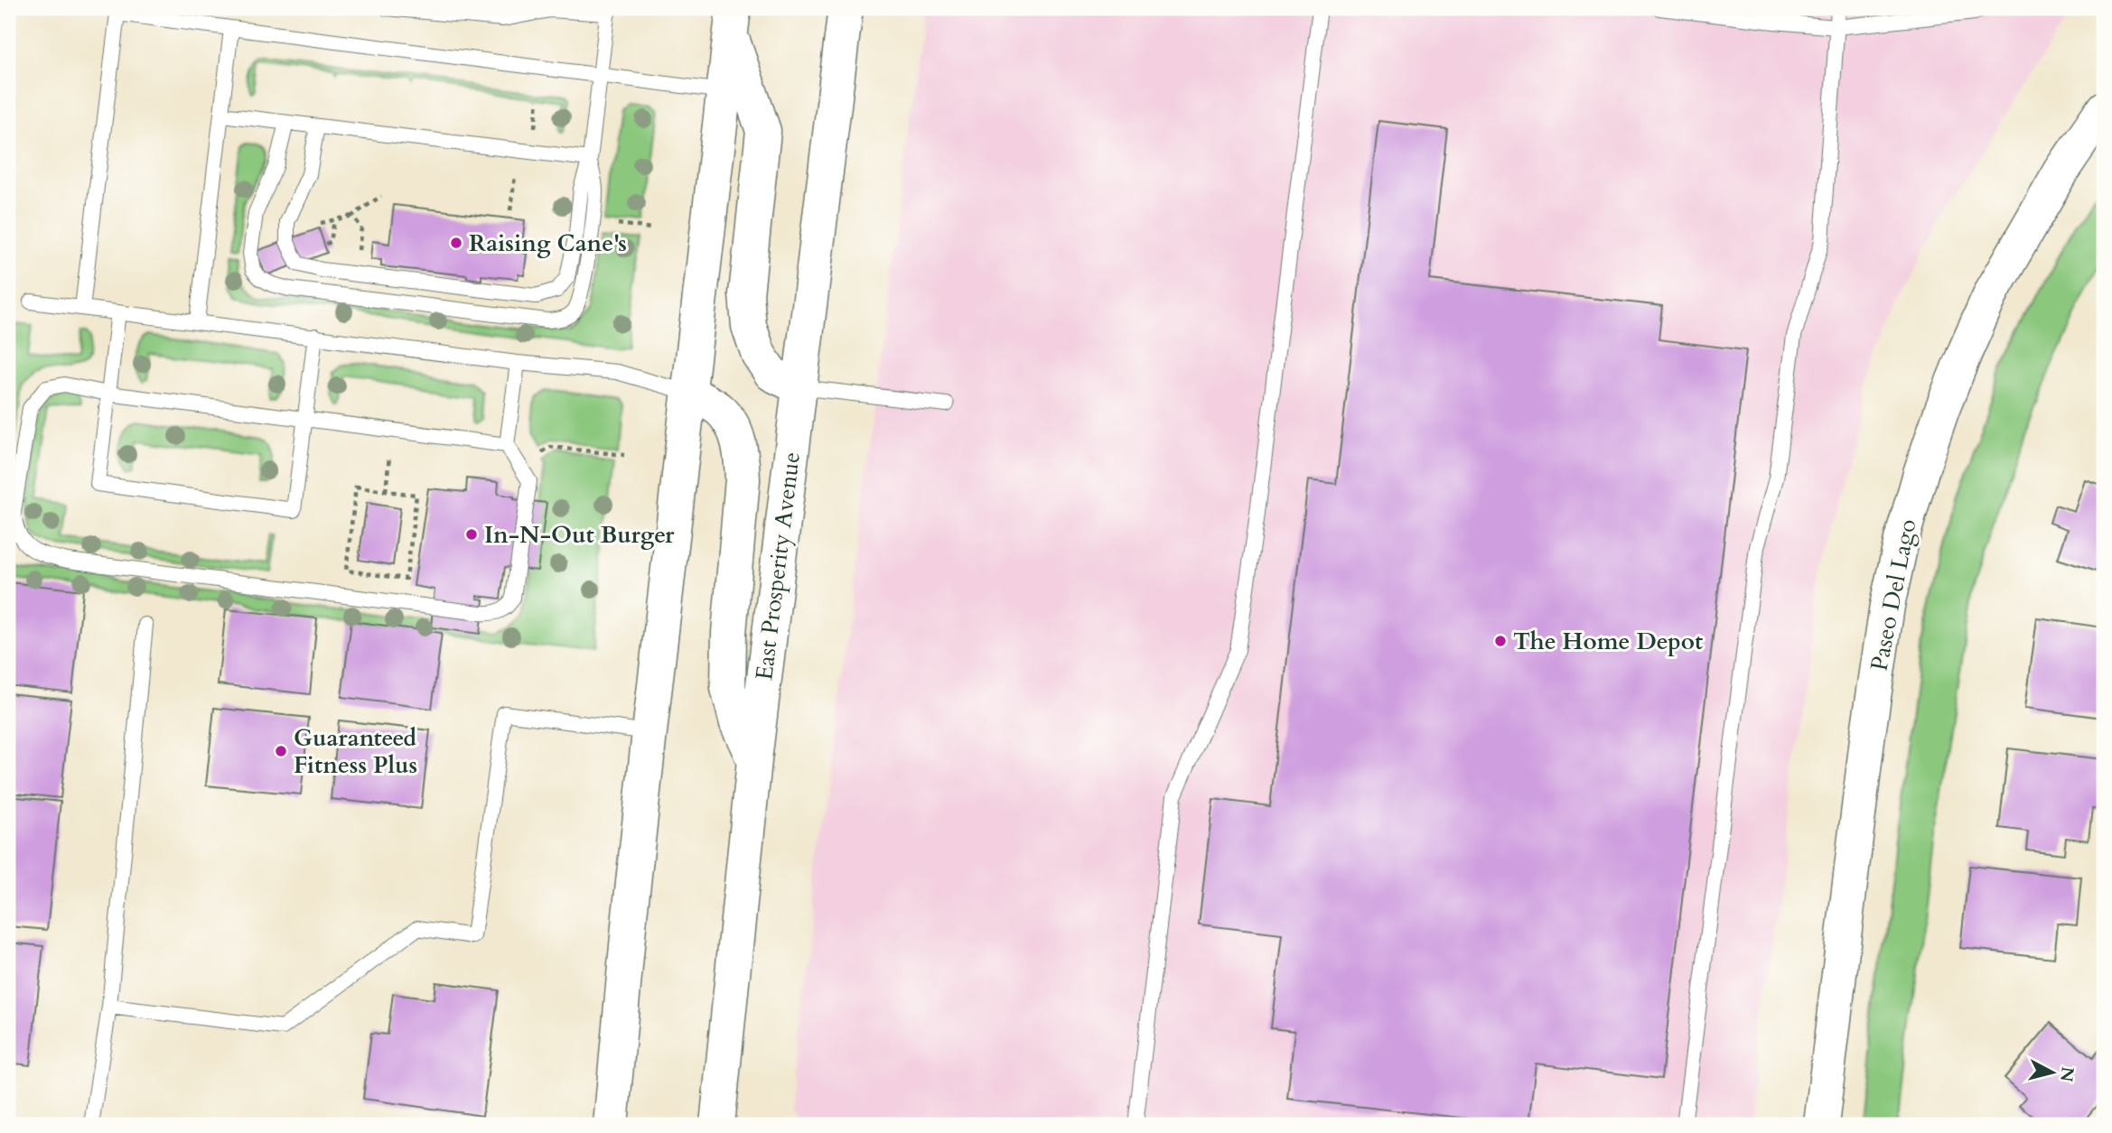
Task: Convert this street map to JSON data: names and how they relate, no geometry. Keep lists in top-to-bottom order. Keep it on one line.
{"streets":{"main road":["East Prosperity Avenue","Paseo Del Lago"]},"places":["Raising Cane's","In-N-Out Burger","The Home Depot","Guaranteed Fitness Plus"],"north":"right"}
